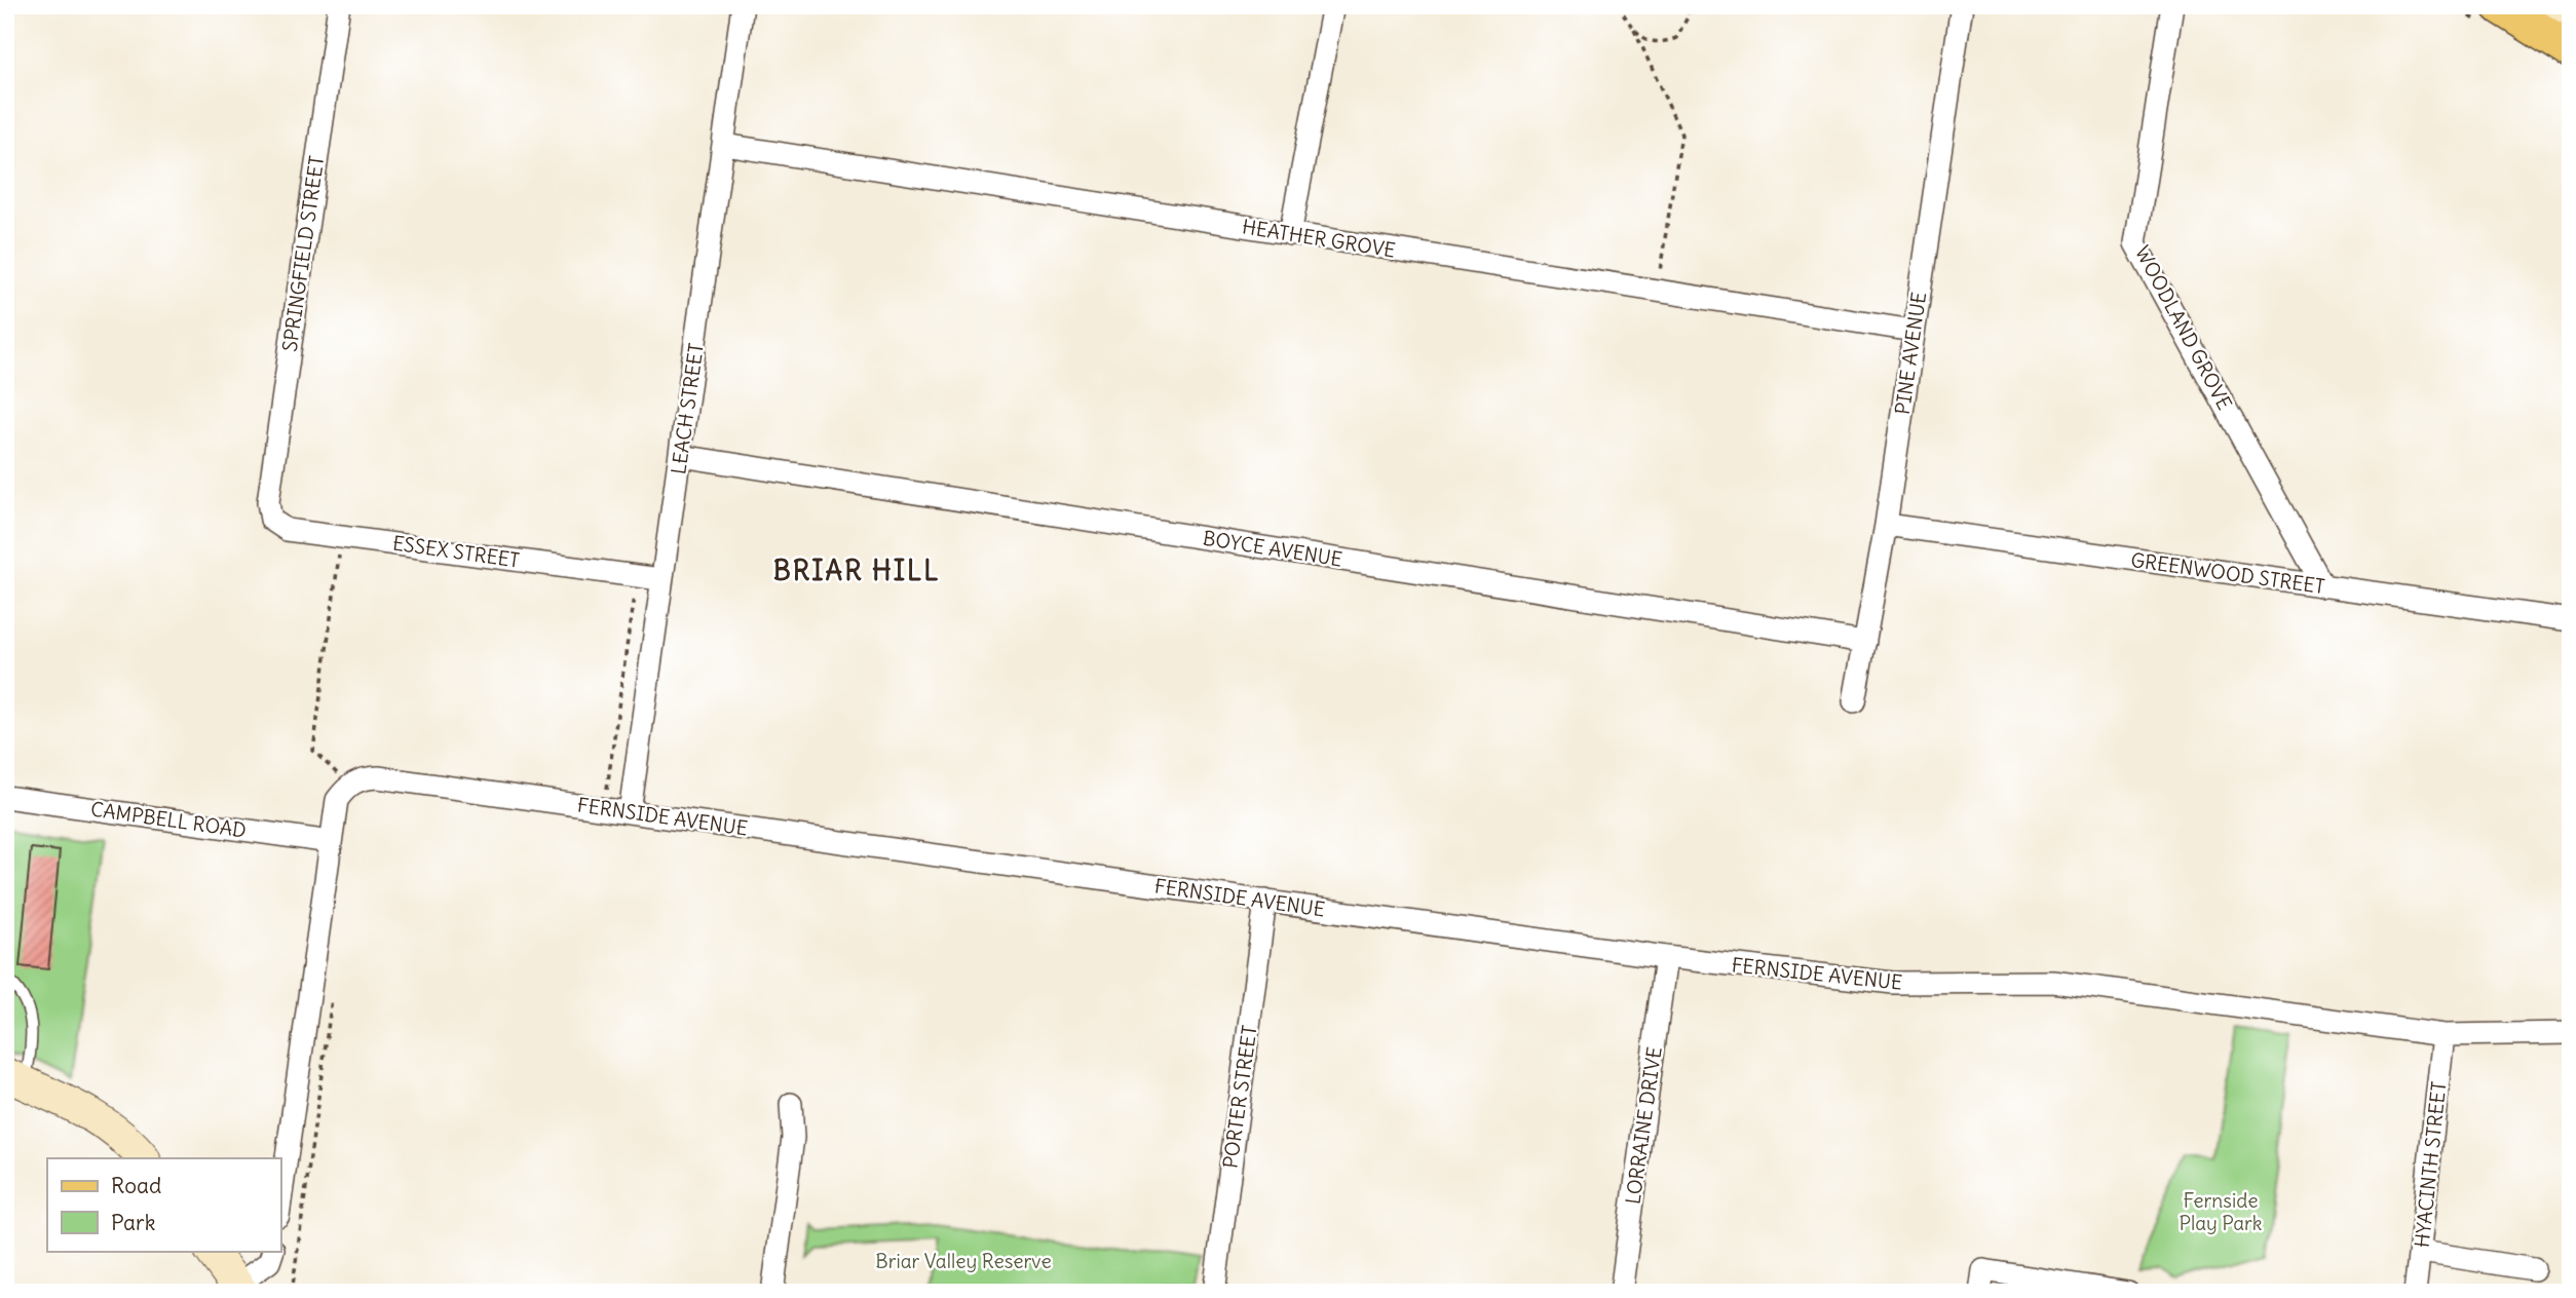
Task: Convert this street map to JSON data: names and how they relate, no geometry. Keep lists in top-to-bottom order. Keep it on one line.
{"streets":{"street":["HEATHER GROVE","SPRINGFIELD STREET","WOODLAND GROVE","PINE AVENUE","LEACH STREET","BOYCE AVENUE","ESSEX STREET","GREENWOOD STREET","FERNSIDE AVENUE","CAMPBELL ROAD","PORTER STREET","LORRAINE DRIVE","HYACINTH STREET"]},"crossings":[["HEATHER GROVE","PINE AVENUE"],["HEATHER GROVE","LEACH STREET"],["SPRINGFIELD STREET","ESSEX STREET"],["WOODLAND GROVE","GREENWOOD STREET"],["PINE AVENUE","BOYCE AVENUE"],["PINE AVENUE","GREENWOOD STREET"],["LEACH STREET","BOYCE AVENUE"],["LEACH STREET","ESSEX STREET"],["LEACH STREET","FERNSIDE AVENUE"],["FERNSIDE AVENUE","CAMPBELL ROAD"],["FERNSIDE AVENUE","PORTER STREET"],["FERNSIDE AVENUE","LORRAINE DRIVE"],["FERNSIDE AVENUE","HYACINTH STREET"]],"districts":["BRIAR HILL"],"parks":["Fernside Play Park","Briar Valley Reserve"],"legend":["Road","Park"]}
